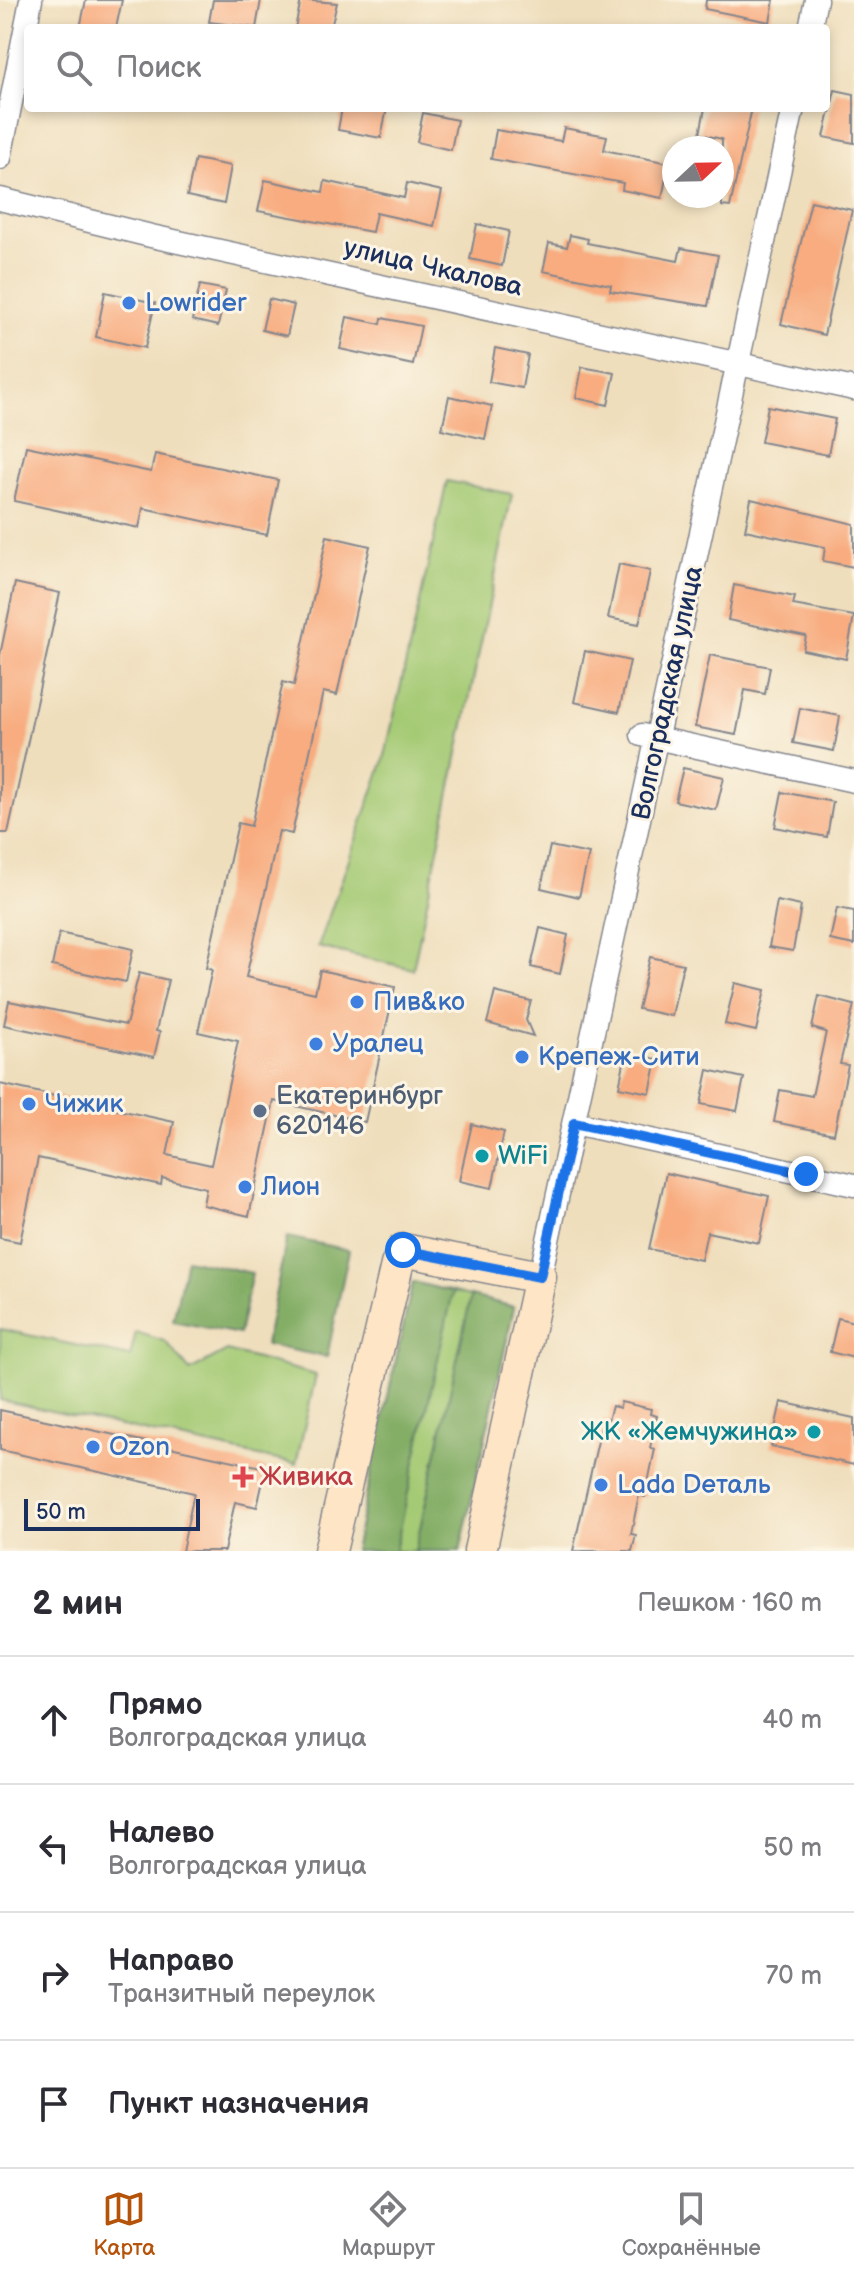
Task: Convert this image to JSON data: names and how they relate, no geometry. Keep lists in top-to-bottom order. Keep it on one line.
{"streets":{"street":["улица Чкалова","Волгоградская улица"]},"crossings":[["улица Чкалова","Волгоградская улица"]],"places":{"other":["Lowrider","Пив&ко","Уралец","Крепеж-Сити","Чижик","Екатеринбург 620146","WiFi","Лион","ЖК «Жемчужина»","Ozon","Lada Dеталь"],"health":["Живика"]},"scale_bar":"50 m","north":"right","page":{"search":"Поиск","scale":"50 m","heading":["2 мин","Пешком · 160 m"],"list":[["Прямо","Волгоградская улица","40 m"],["Налево","Волгоградская улица","50 m"],["Направо","Транзитный переулок","70 m"],"Пункт назначения"],"nav":["Карта","Маршрут","Сохранённые"]}}
